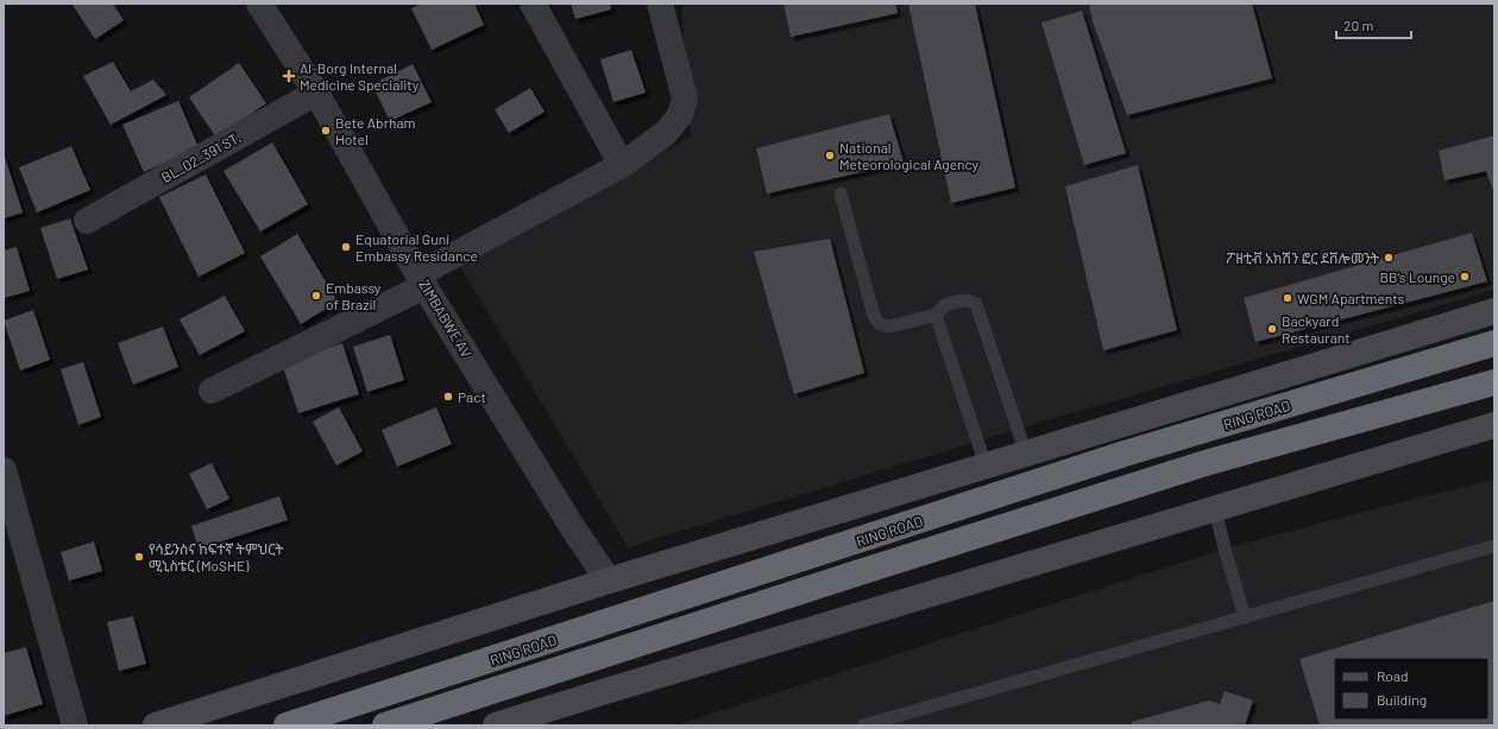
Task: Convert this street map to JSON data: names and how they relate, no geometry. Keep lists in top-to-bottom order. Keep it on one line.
{"streets":{"highway":["RING ROAD"],"street":["BL_02_391 ST.","ZIMBABWE AV"]},"crossings":[["BL_02_391 ST.","ZIMBABWE AV"]],"places":{"health":["Al-Borg Internal Medicine Speciality"],"other":["Bete Abrham Hotel","National Meteorological Agency","Equatorial Guni Embassy Residance","ፖዘቲቭ አክሽን ፎር ደቨሎመንት","BB's Lounge","Embassy of Brazil","WGM Apartments","Backyard Restaurant","Pact","የሳይንስና ከፍተኛ ትምህርት ሚኒስቴር (MoSHE)"]},"legend":["Road","Building"],"scale_bar":"20 m"}
